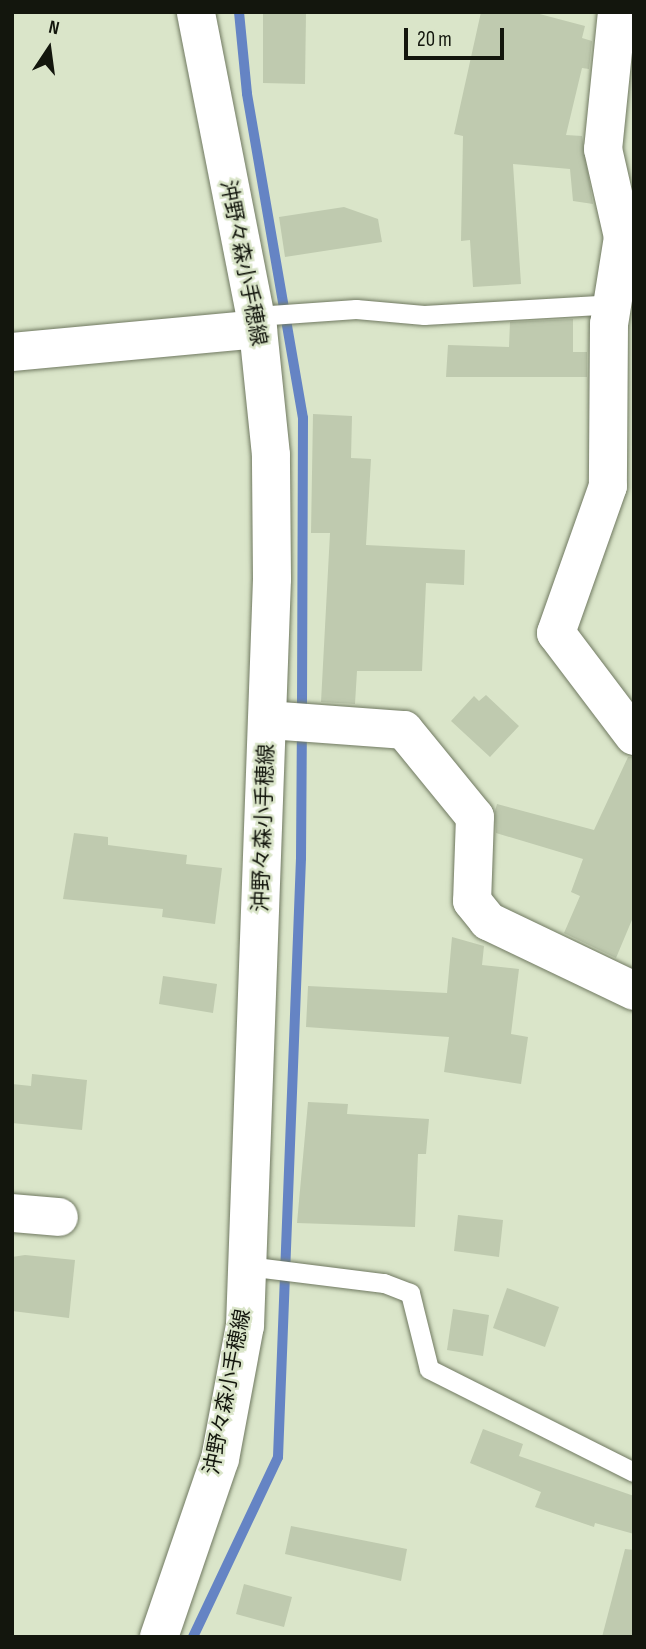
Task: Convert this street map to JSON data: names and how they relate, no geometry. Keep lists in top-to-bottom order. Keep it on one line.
{"streets":{"main road":["沖野々森小手穂線"]},"scale_bar":"20 m","north":"top"}
